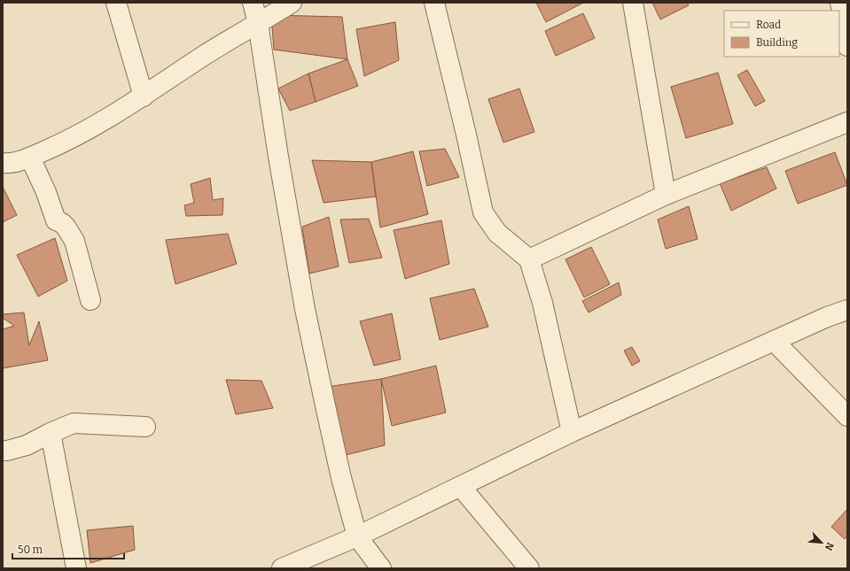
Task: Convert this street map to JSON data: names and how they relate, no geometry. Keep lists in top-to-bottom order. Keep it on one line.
{"legend":["Road","Building"],"scale_bar":"50 m","north":"bottom right"}
